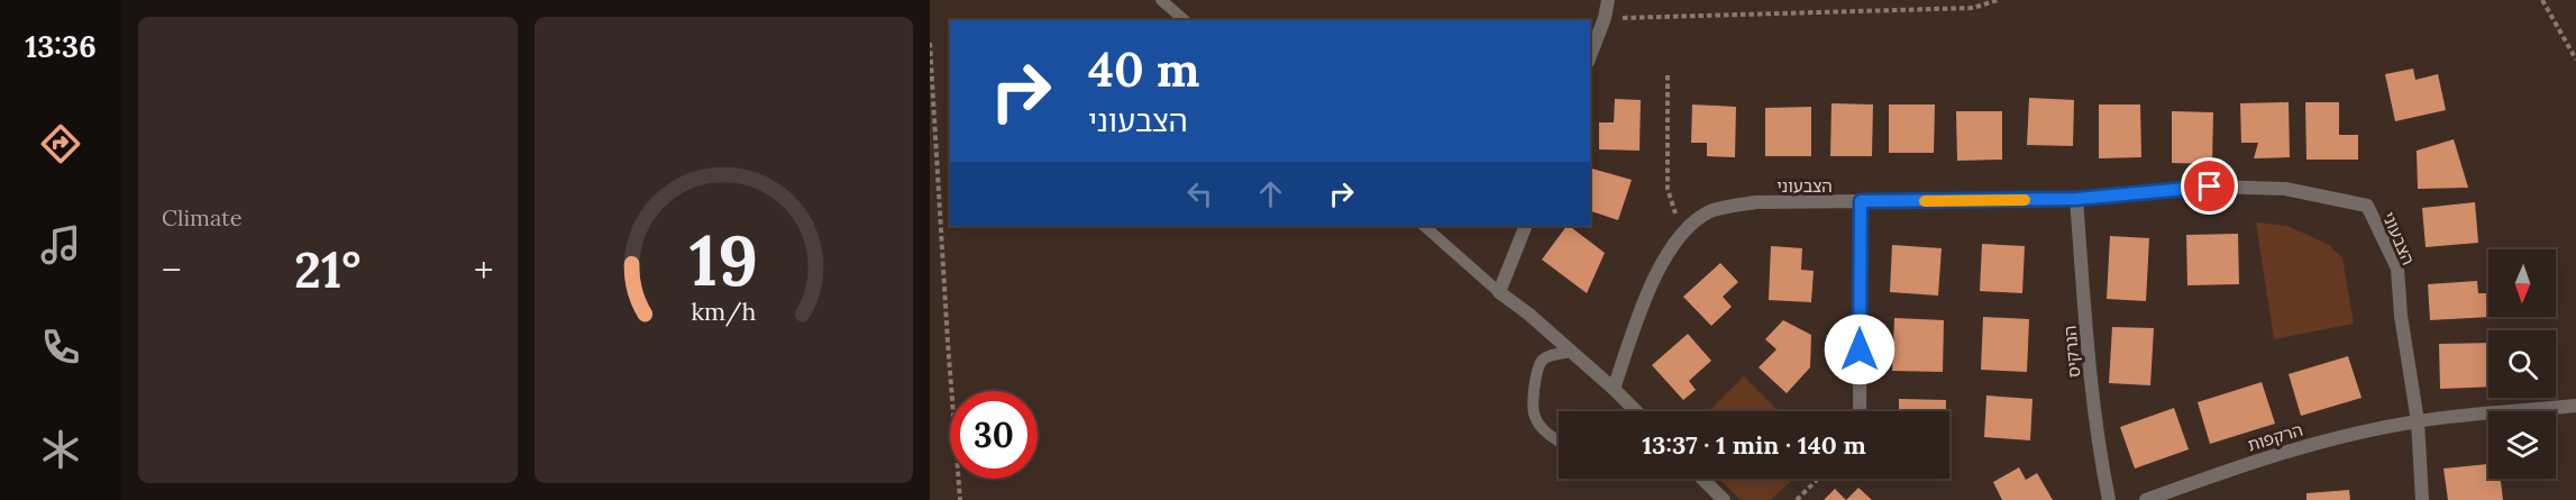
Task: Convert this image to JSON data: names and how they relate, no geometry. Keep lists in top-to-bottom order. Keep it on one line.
{"streets":{"street":["הצבעוני","הנרקיס","הרקפות"]},"crossings":[["הצבעוני","הנרקיס"],["הצבעוני","הרקפות"]],"north":"bottom","page":{"tabs":"13:36","tile":"Climate","turn":["40 m","הצבעוני"],"heat":["−","21°","+"],"limit":"30","trip":"13:37 · 1 min · 140 m","gauge":["19","km/h"]}}
